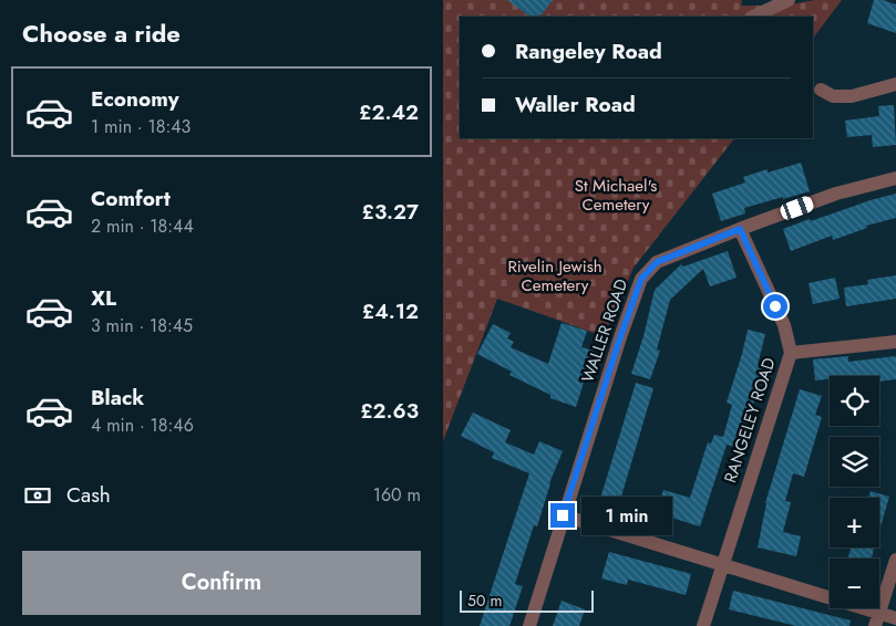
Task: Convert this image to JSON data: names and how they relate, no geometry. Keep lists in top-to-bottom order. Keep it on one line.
{"streets":{"street":["WALLER ROAD","RANGELEY ROAD"]},"crossings":[["WALLER ROAD","RANGELEY ROAD"]],"parks":["St Michael's Cemetery","Rivelin Jewish Cemetery"],"scale_bar":"50 m","page":{"heading":"Choose a ride","banner":["Rangeley Road","Waller Road"],"list":[{"name":"Economy","note":"1 min · 18:43","value":"£2.42"},{"name":"Comfort","note":"2 min · 18:44","value":"£3.27"},{"name":"XL","note":"3 min · 18:45","value":"£4.12"},{"name":"Black","note":"4 min · 18:46","value":"£2.63"}],"map_buttons":["+","−"],"pay":["Cash","160 m"],"bubble":"1 min","buttons":"Confirm","scale":"50 m"}}
